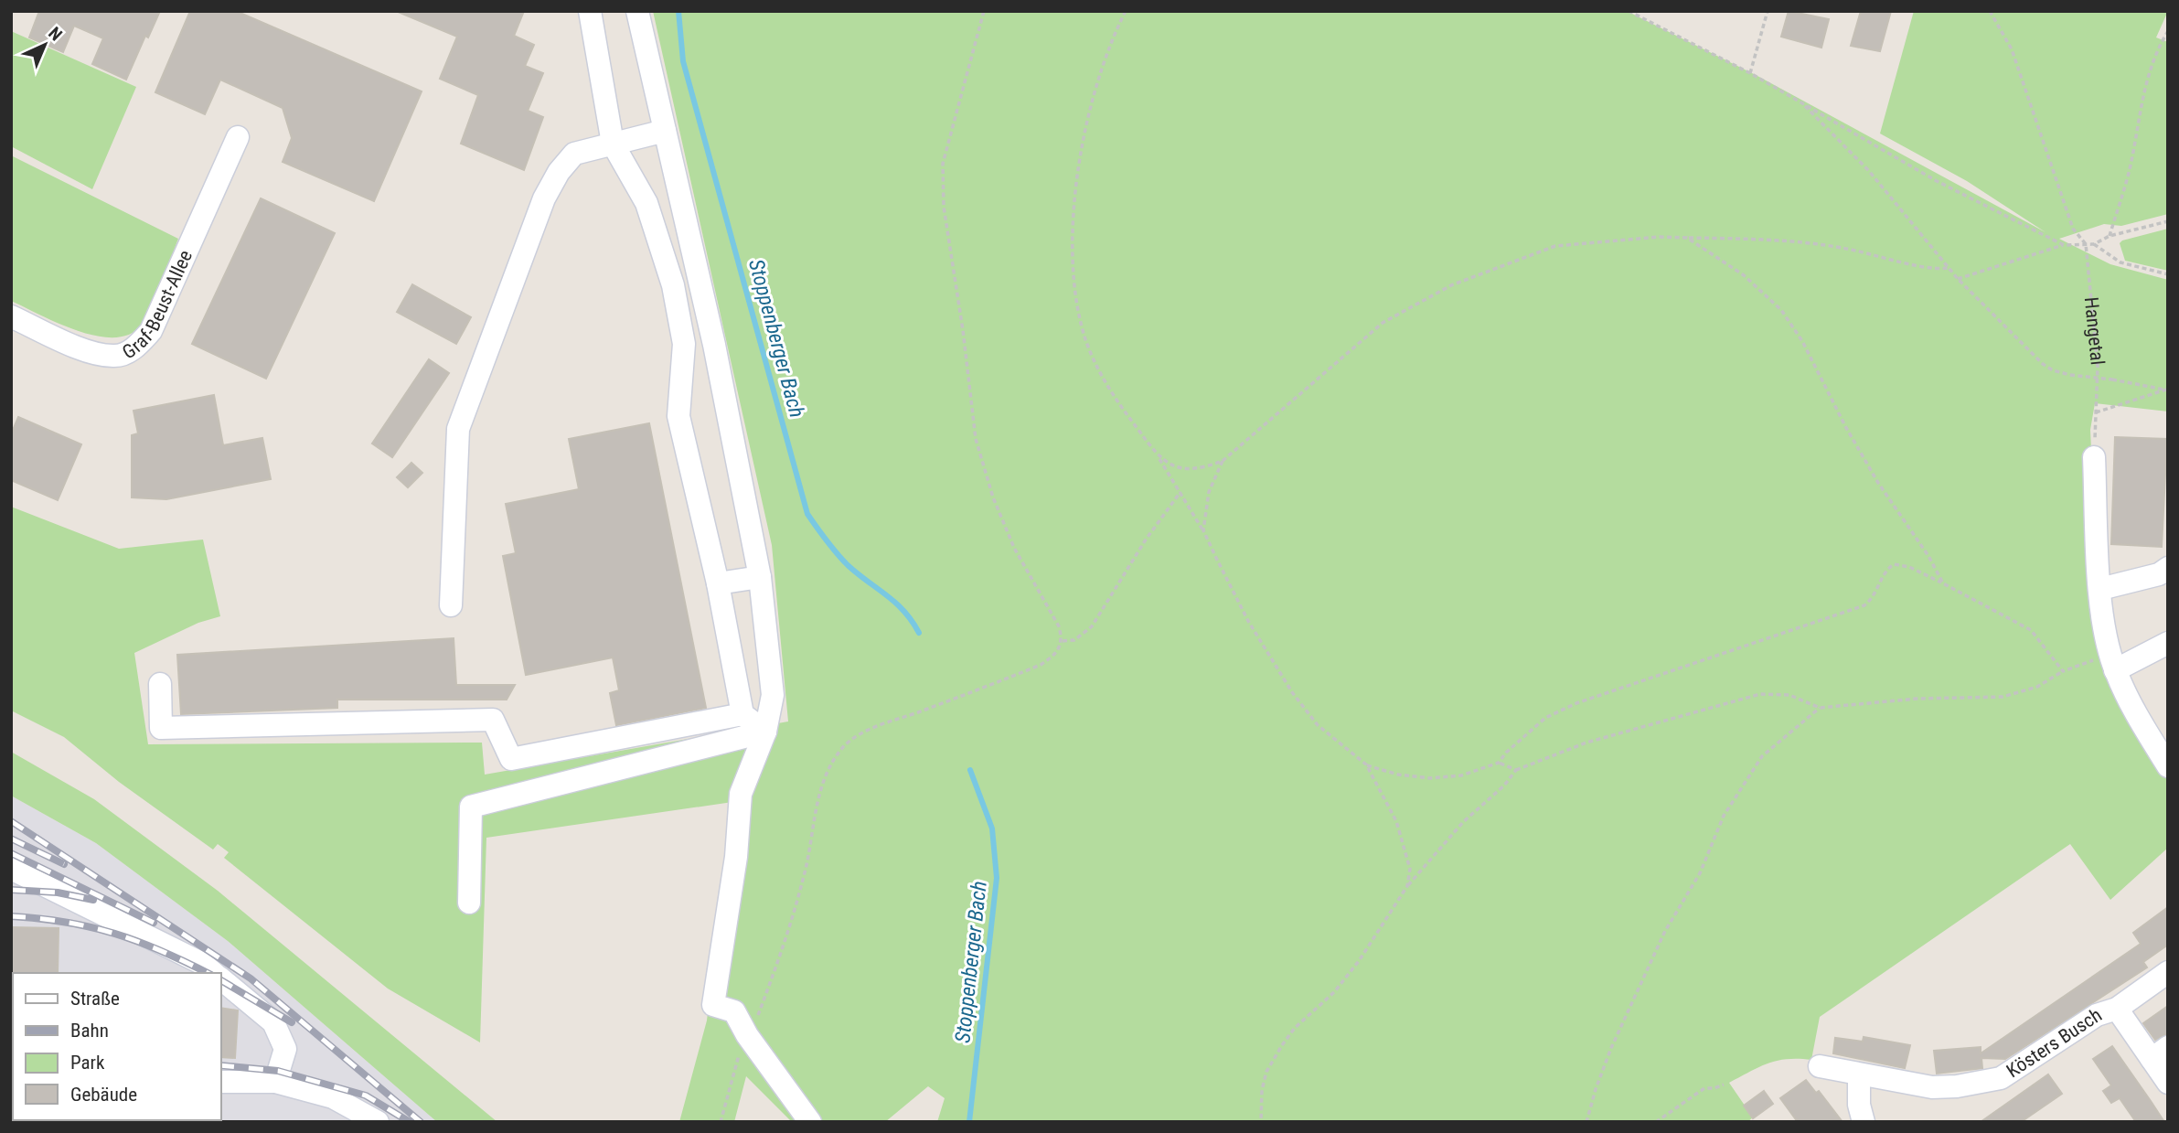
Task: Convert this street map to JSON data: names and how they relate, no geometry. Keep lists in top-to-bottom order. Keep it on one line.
{"streets":{"street":["Graf-Beust-Allee","Kösters Busch"],"path":["Hangetal"]},"water":["Stoppenberger Bach"],"legend":["Straße","Bahn","Park","Gebäude"],"north":"top right"}
